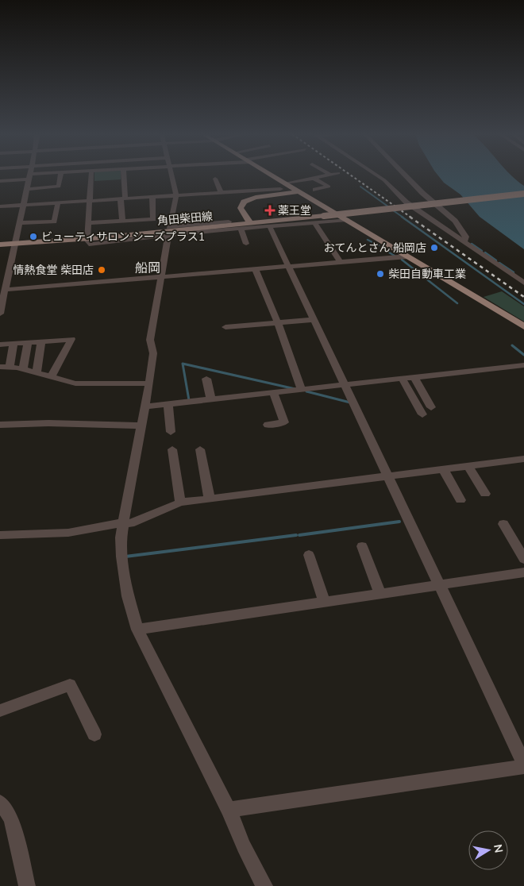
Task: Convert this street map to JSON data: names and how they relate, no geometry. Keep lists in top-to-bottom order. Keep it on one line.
{"streets":{"main road":["角田柴田線"]},"districts":["船岡"],"places":{"health":["薬王堂"],"other":["ビューティサロン シーズプラス1","おてんとさん 船岡店","情熱食堂 柴田店","柴田自動車工業"]},"north":"right"}
